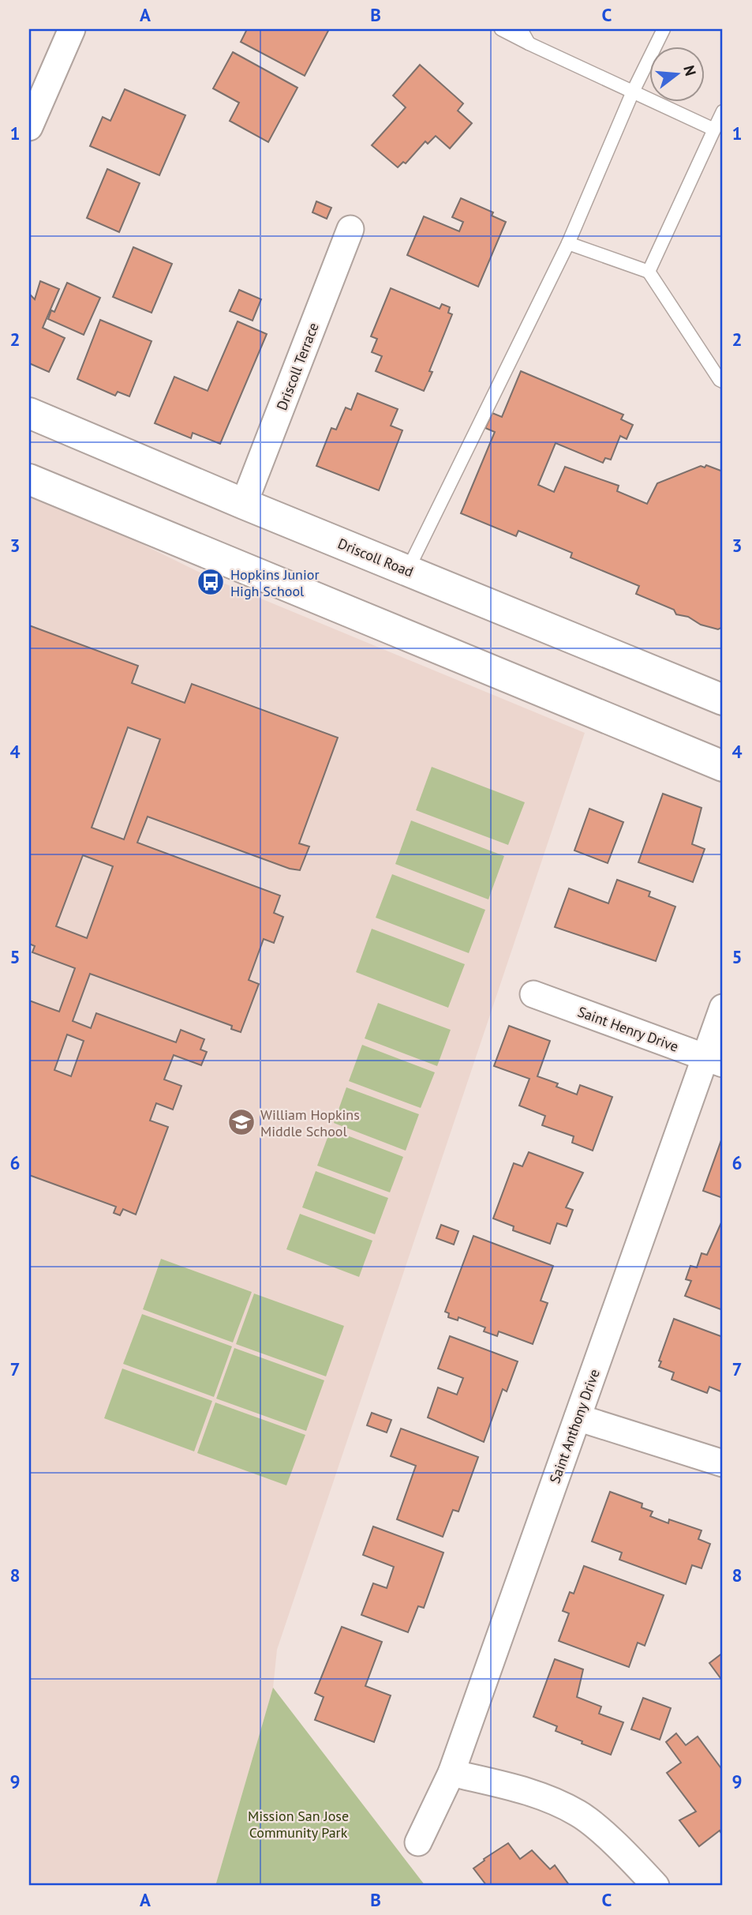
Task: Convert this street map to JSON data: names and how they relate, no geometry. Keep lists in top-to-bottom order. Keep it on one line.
{"streets":{"street":["Driscoll Terrace","Driscoll Road","Saint Henry Drive","Saint Anthony Drive"]},"crossings":[["Driscoll Terrace","Driscoll Road"],["Saint Henry Drive","Saint Anthony Drive"]],"parks":["Mission San Jose Community Park"],"places":{"bus stop":["Hopkins Junior High School"],"school or university":["William Hopkins Middle School"]},"north":"right","grid":{"columns":["A","B","C"],"rows":["1","2","3","4","5","6","7","8","9"]}}
